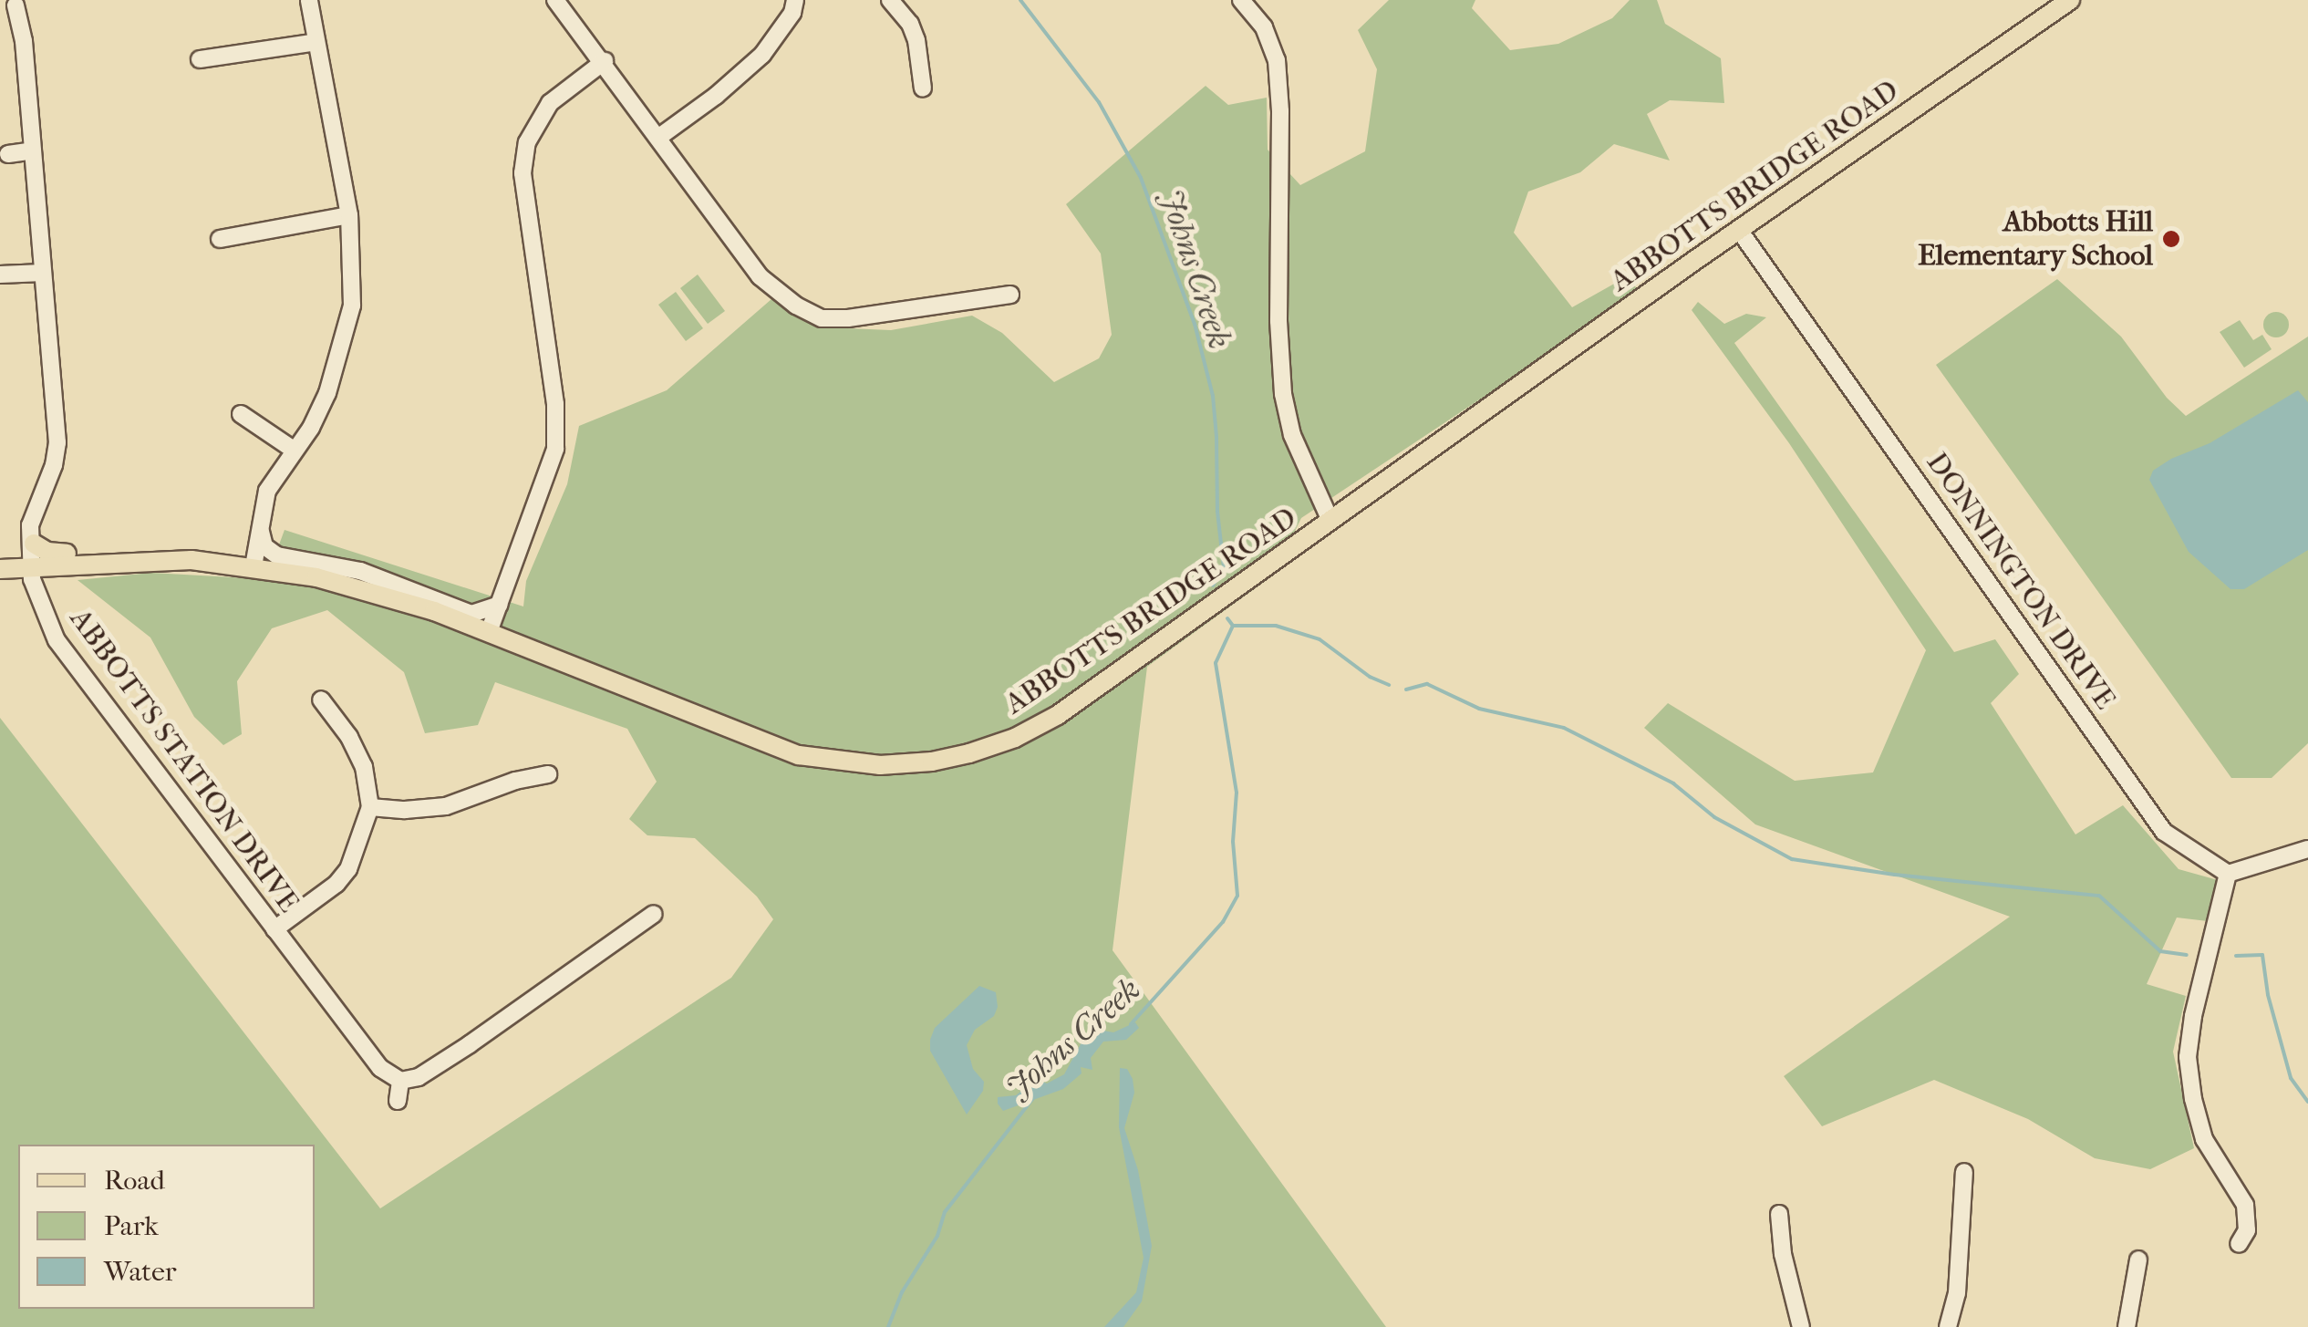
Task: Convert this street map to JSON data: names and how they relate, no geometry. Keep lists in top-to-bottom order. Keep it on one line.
{"streets":{"main road":["ABBOTTS BRIDGE ROAD"],"street":["DONNINGTON DRIVE","ABBOTTS STATION DRIVE"]},"crossings":[["ABBOTTS BRIDGE ROAD","DONNINGTON DRIVE"],["ABBOTTS BRIDGE ROAD","ABBOTTS STATION DRIVE"]],"water":["Johns Creek"],"places":["Abbotts Hill Elementary School"],"legend":["Road","Park","Water"]}
